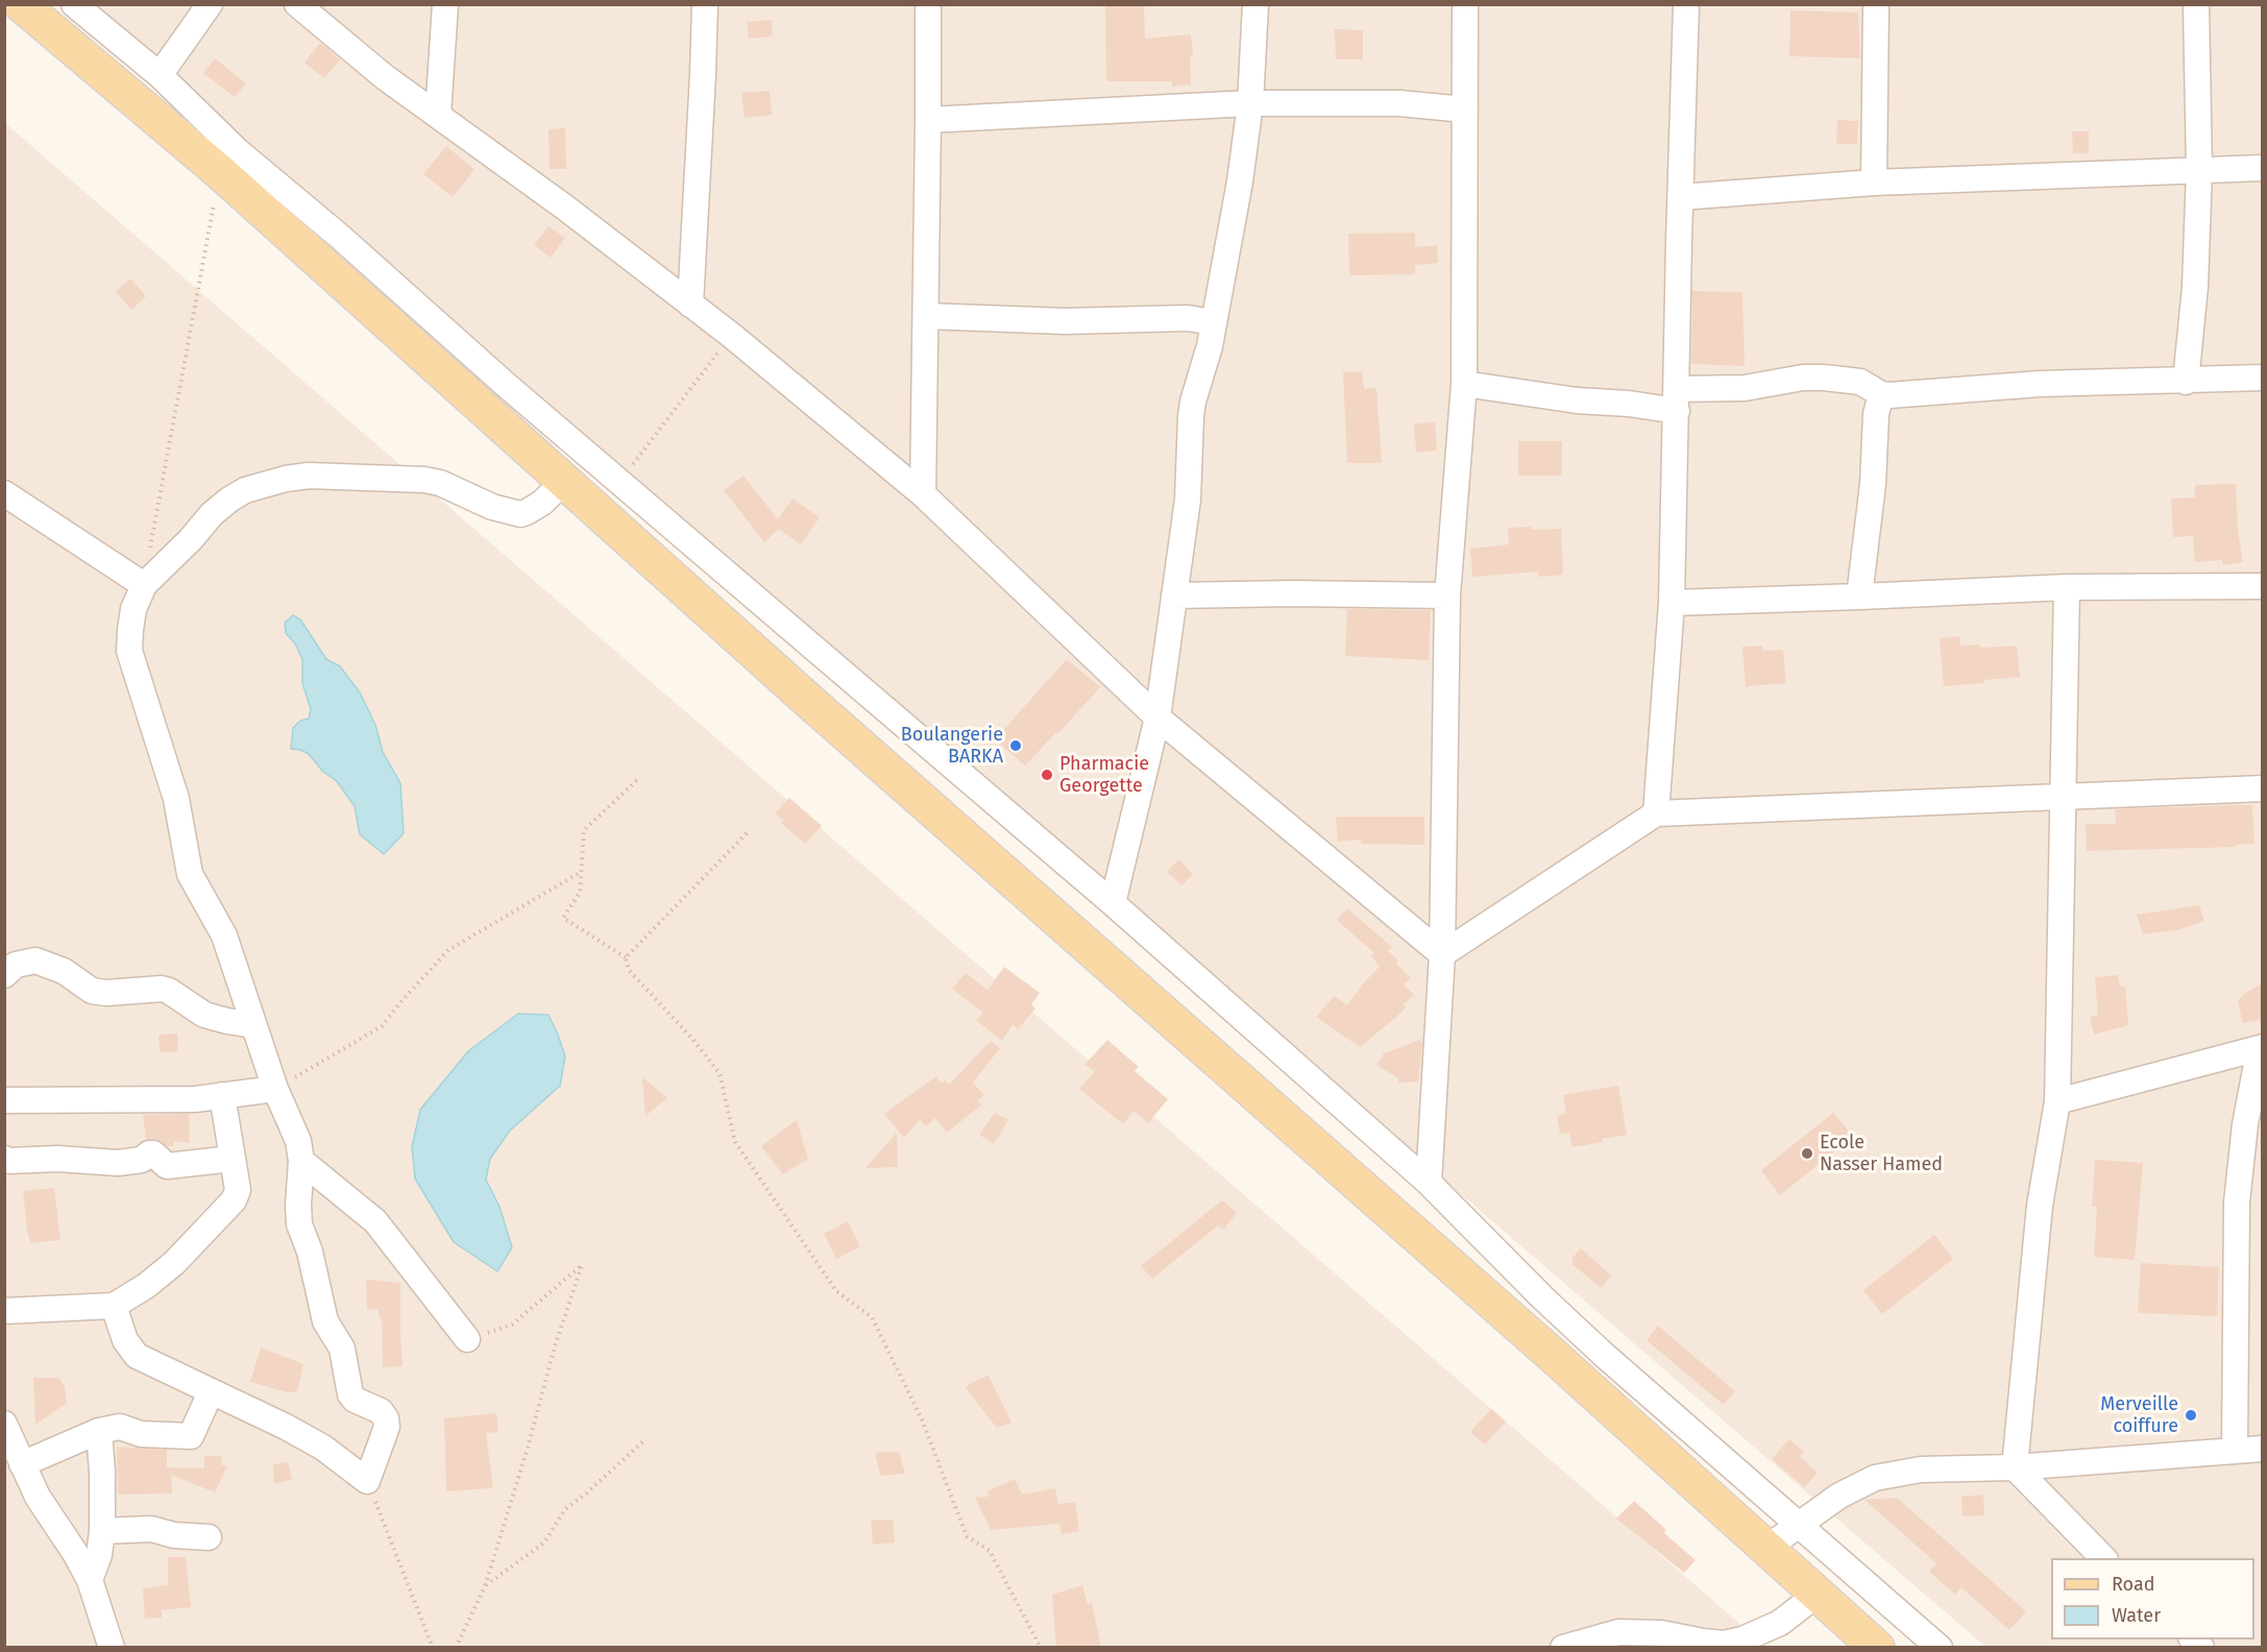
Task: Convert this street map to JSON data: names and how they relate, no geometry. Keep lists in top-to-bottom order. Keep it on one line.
{"places":["Boulangerie BARKA","Pharmacie Georgette","Ecole Nasser Hamed","Merveille coiffure"],"legend":["Road","Water"]}
